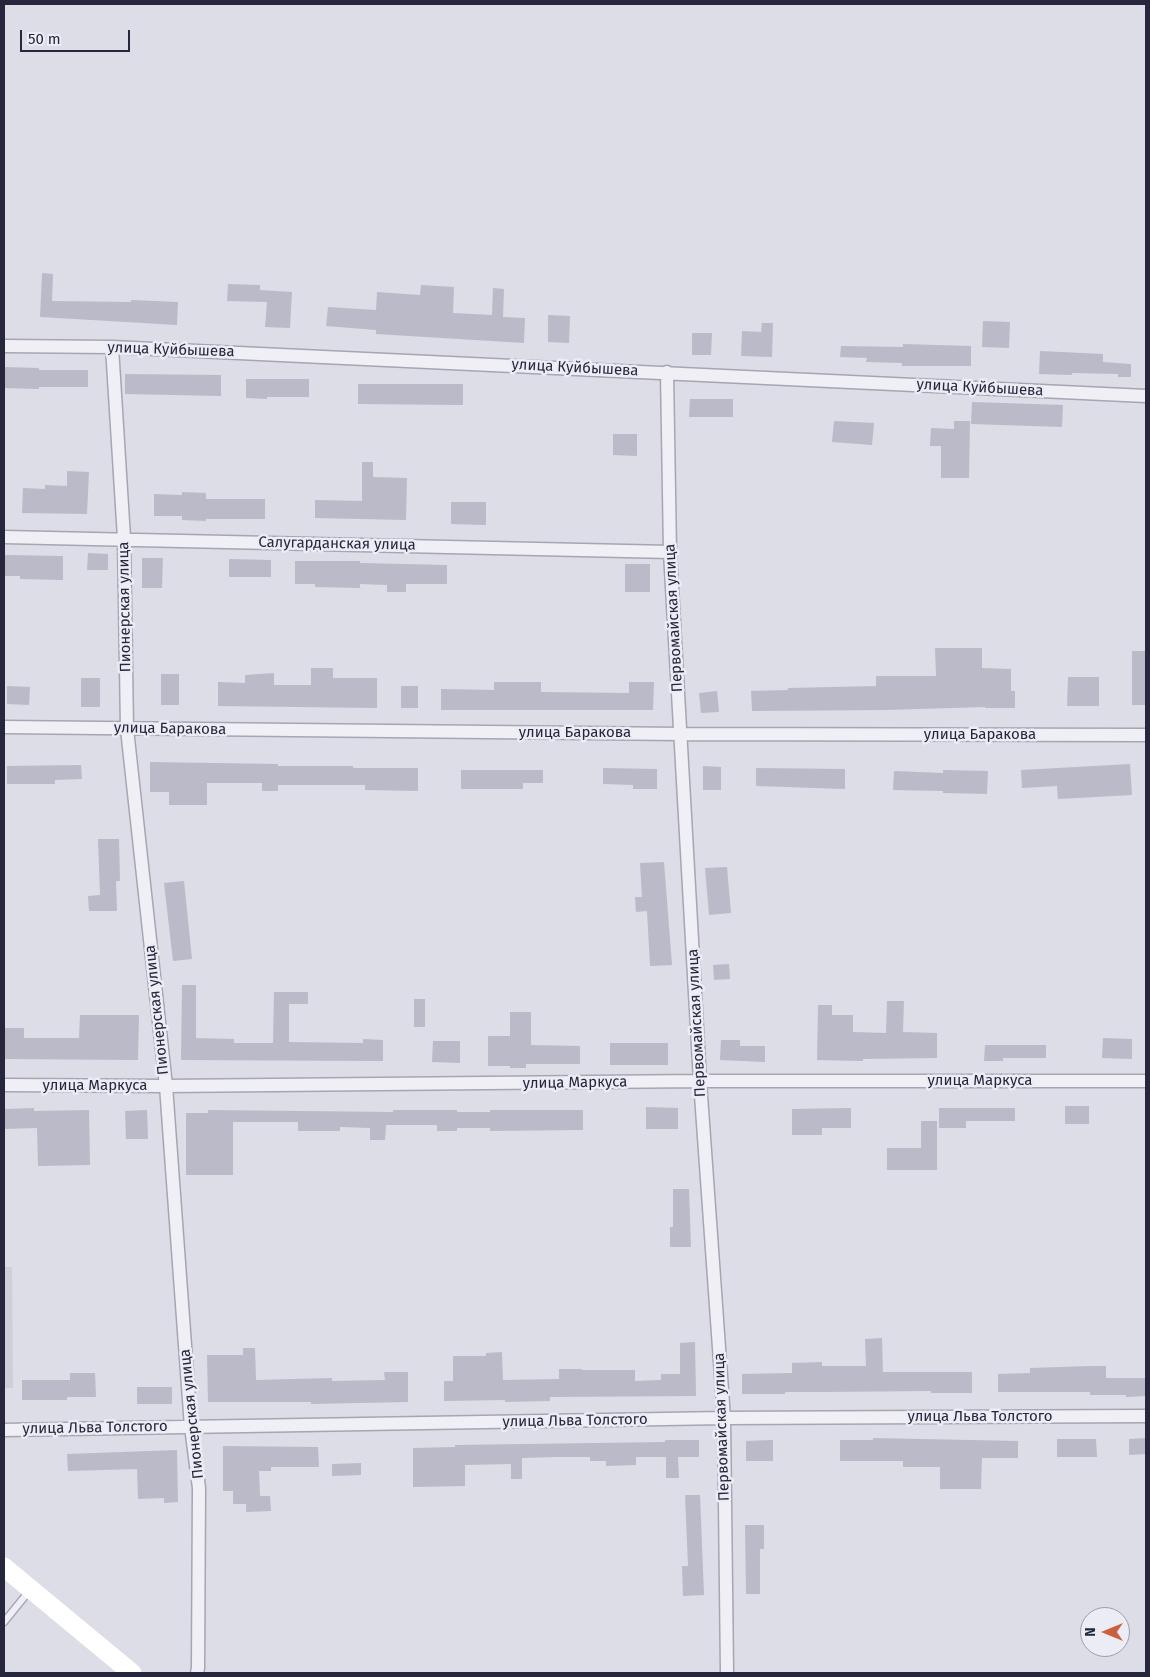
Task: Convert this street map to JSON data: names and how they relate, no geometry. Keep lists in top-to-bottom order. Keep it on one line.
{"streets":{"street":["улица Куйбышева","Салугарданская улица","Пионерская улица","Первомайская улица","улица Баракова","улица Маркуса","улица Льва Толстого"]},"crossings":[["улица Куйбышева","Пионерская улица"],["улица Куйбышева","Первомайская улица"],["Салугарданская улица","Пионерская улица"],["Салугарданская улица","Первомайская улица"],["Пионерская улица","улица Баракова"],["Пионерская улица","улица Маркуса"],["Пионерская улица","улица Льва Толстого"],["Первомайская улица","улица Баракова"],["Первомайская улица","улица Маркуса"],["Первомайская улица","улица Льва Толстого"]],"scale_bar":"50 m","north":"left"}
